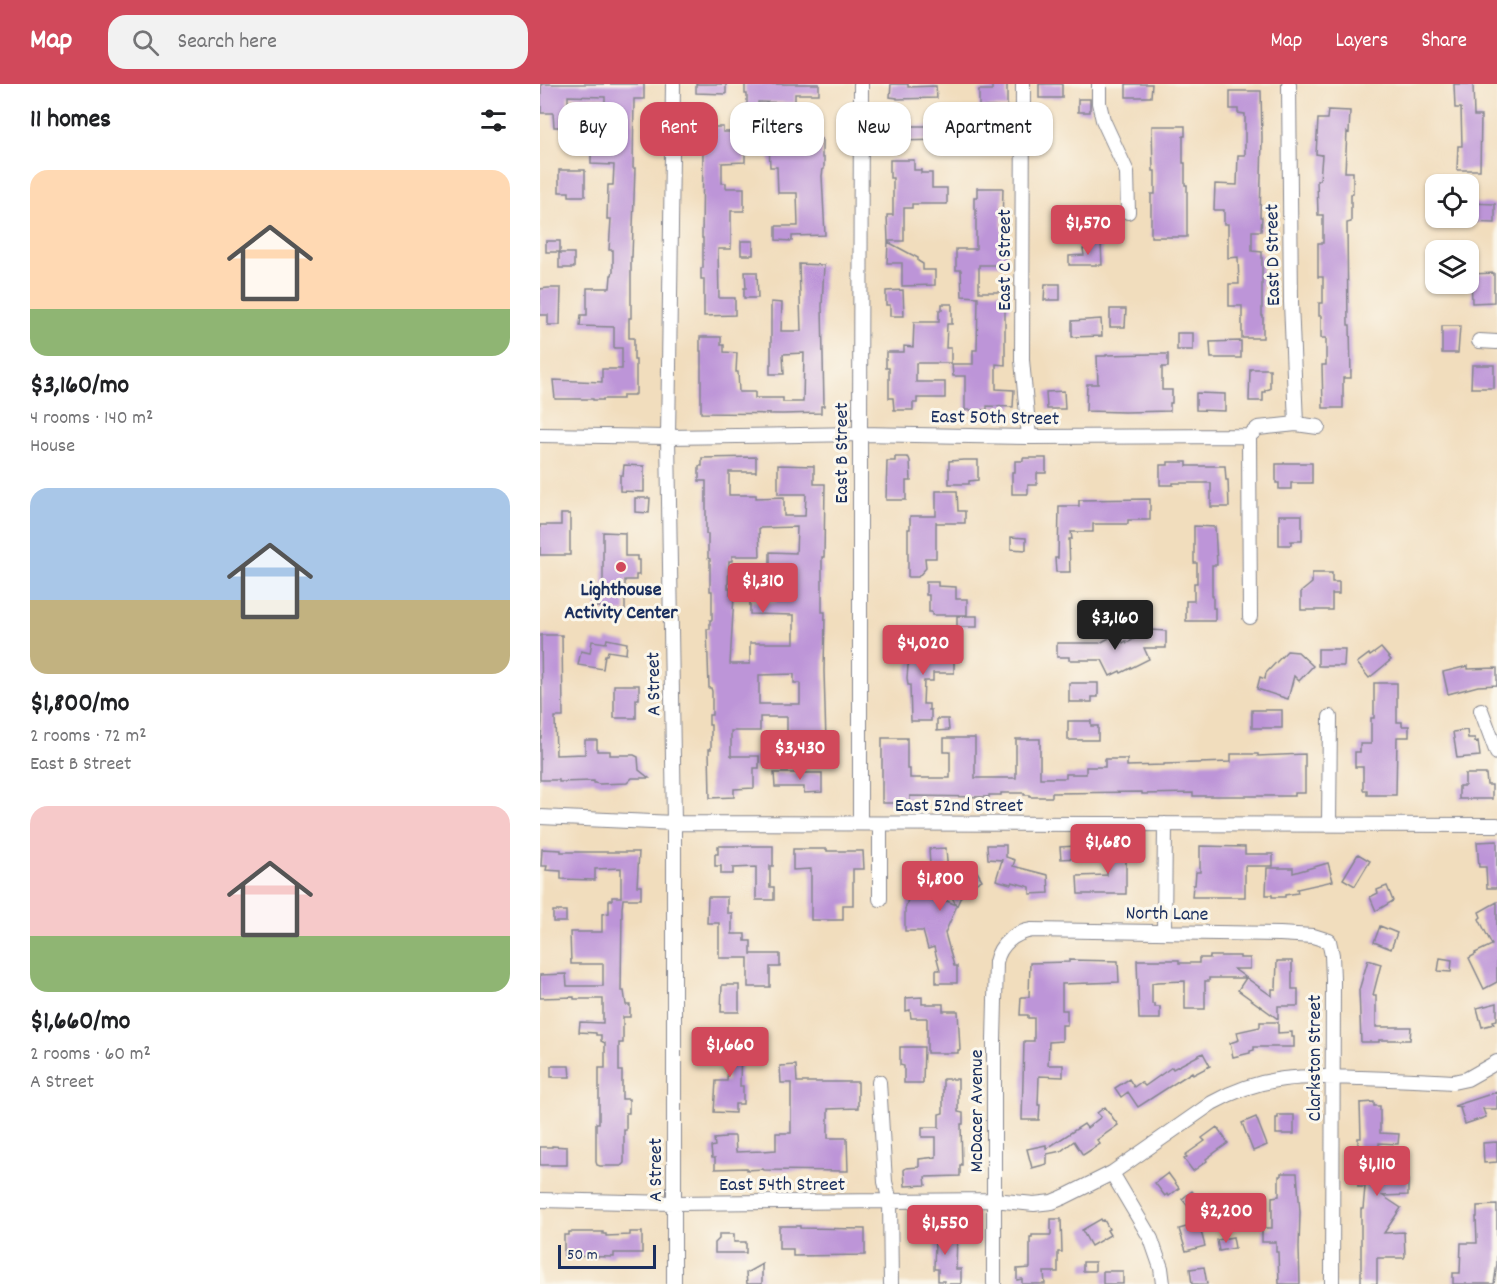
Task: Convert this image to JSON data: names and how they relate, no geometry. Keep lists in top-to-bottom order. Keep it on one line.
{"streets":{"street":["East D Street","East C Street","East 50th Street","East B Street","A Street","East 52nd Street","North Lane","Clarkston Street","McDacer Avenue","East 54th Street"]},"crossings":[["East D Street","East 50th Street"],["East C Street","East 50th Street"],["East 50th Street","East B Street"],["East 50th Street","A Street"],["East B Street","East 52nd Street"],["A Street","East 52nd Street"],["A Street","East 54th Street"],["North Lane","Clarkston Street"],["North Lane","McDacer Avenue"],["Clarkston Street","East 54th Street"],["McDacer Avenue","East 54th Street"]],"places":["Lighthouse Activity Center"],"scale_bar":"50 m","page":{"header":"Map","search":"Search here","nav":["Map","Layers","Share"],"heading":"11 homes","chip":["Buy","Rent","Filters","New","Apartment"],"list":[{"name":"$3,160/mo","note":"4 rooms · 140 m² · House"},{"name":"$1,800/mo","note":"2 rooms · 72 m² · East B Street"},{"name":"$1,660/mo","note":"2 rooms · 60 m² · A Street"}],"price":["$1,570","$1,310","$3,160","$4,020","$3,430","$1,680","$1,800","$1,660","$1,110","$2,200","$1,550"],"scale":"50 m"}}
